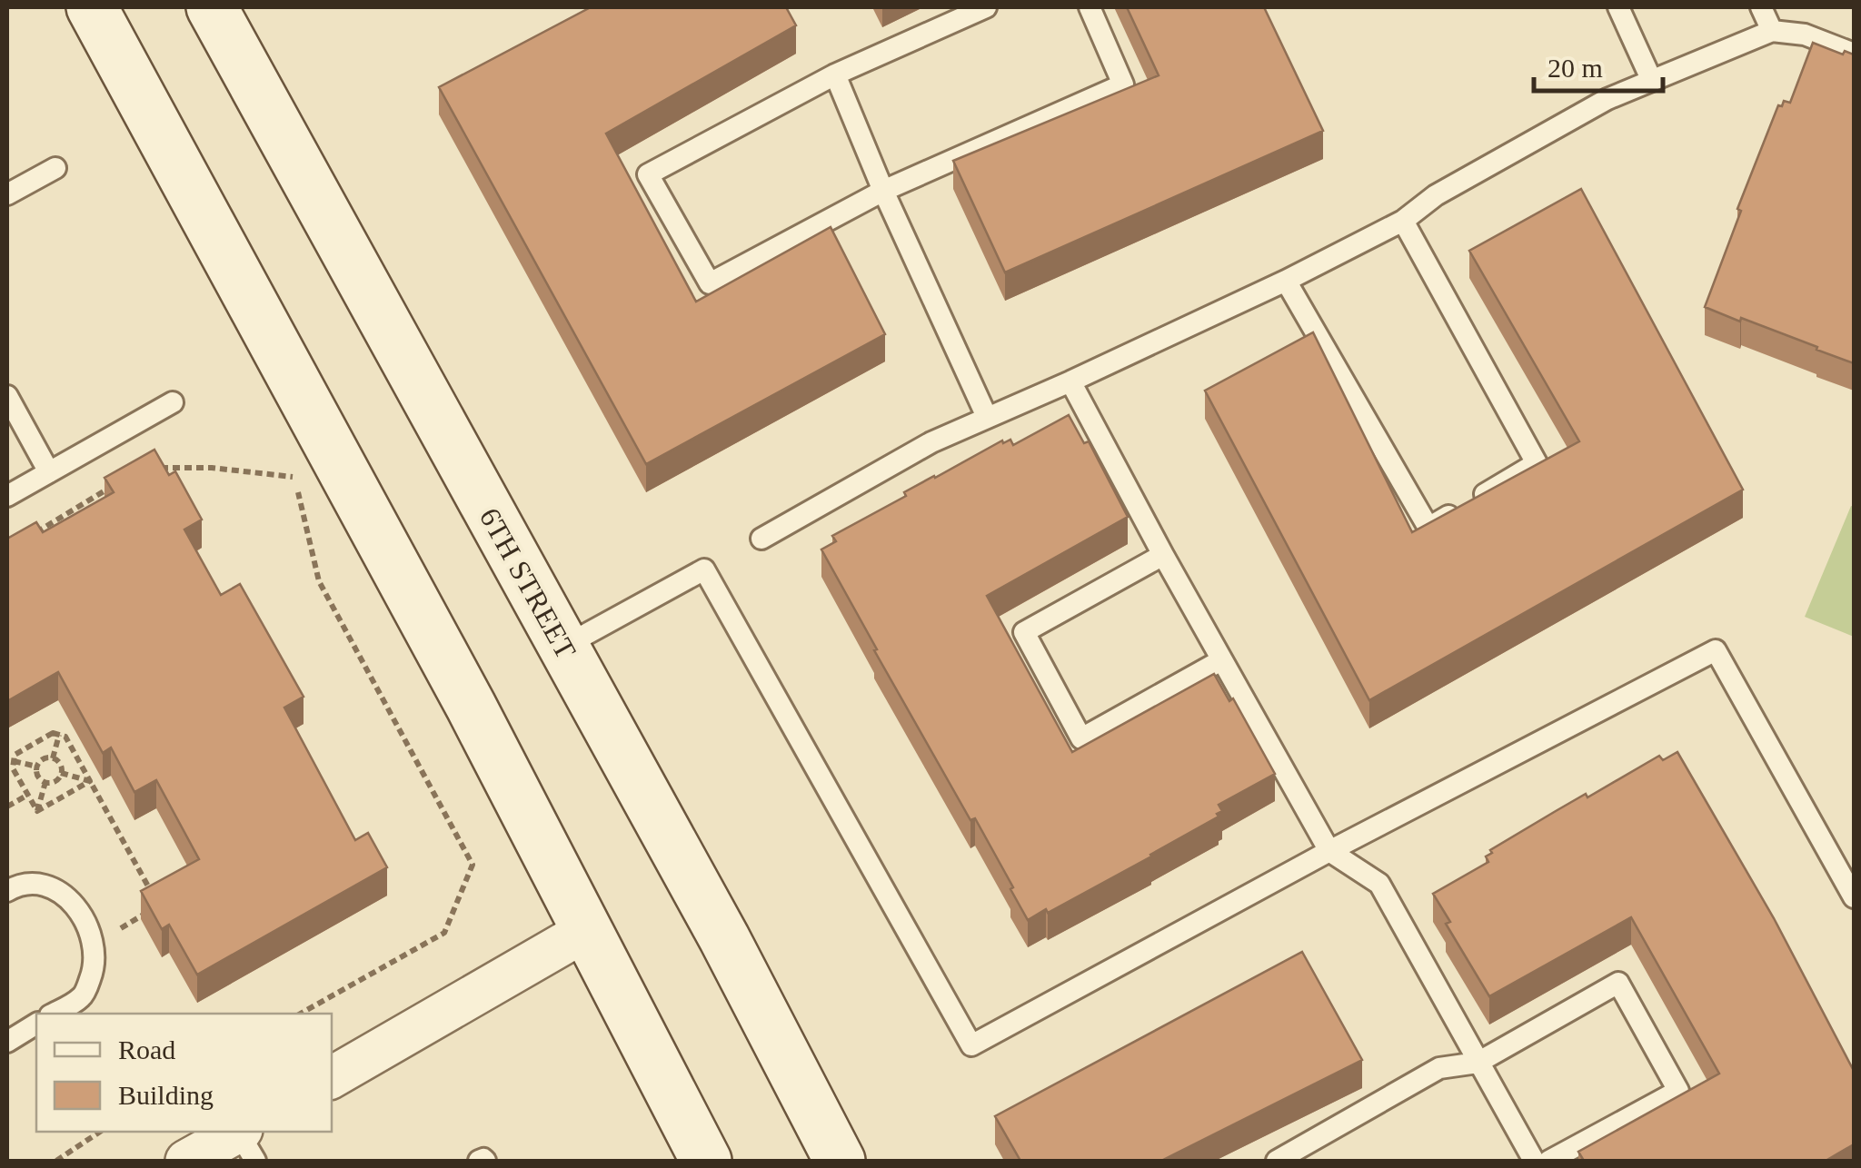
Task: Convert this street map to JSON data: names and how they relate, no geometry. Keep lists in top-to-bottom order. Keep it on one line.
{"streets":{"main road":["6TH STREET"]},"legend":["Road","Building"],"scale_bar":"20 m"}
